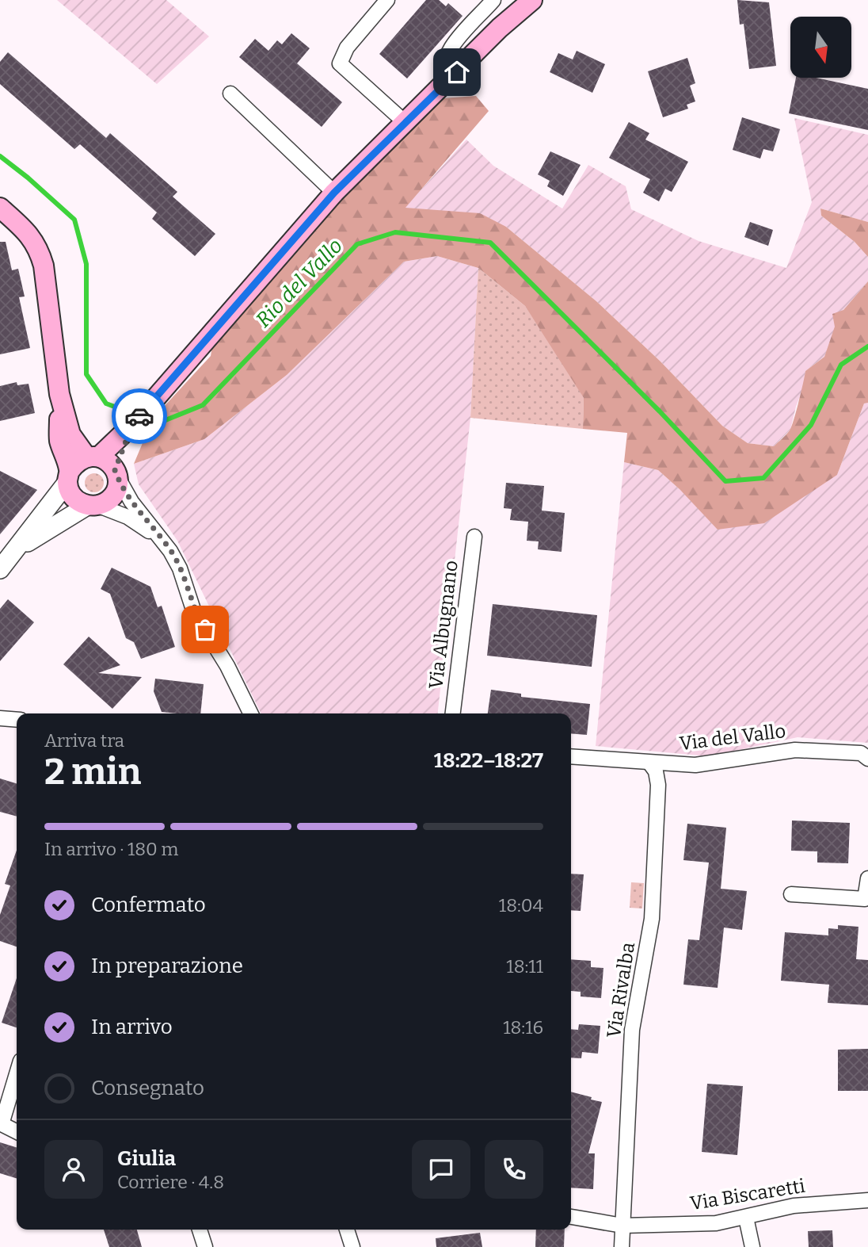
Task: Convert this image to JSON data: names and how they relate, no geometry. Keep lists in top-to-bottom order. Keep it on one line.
{"streets":{"street":["Via Albugnano","Via del Vallo","Via Rivalba","Via Biscaretti"]},"crossings":[["Via del Vallo","Via Rivalba"],["Via Rivalba","Via Biscaretti"]],"water":["Rio del Vallo"],"north":"bottom","page":{"heading":["2 min","Arriva tra","18:22–18:27"],"panel":["Giulia","Corriere · 4.8"],"bar":"In arrivo · 180 m","list":[["Confermato","18:04"],["In preparazione","18:11"],["In arrivo","18:16"],"Consegnato"]}}
